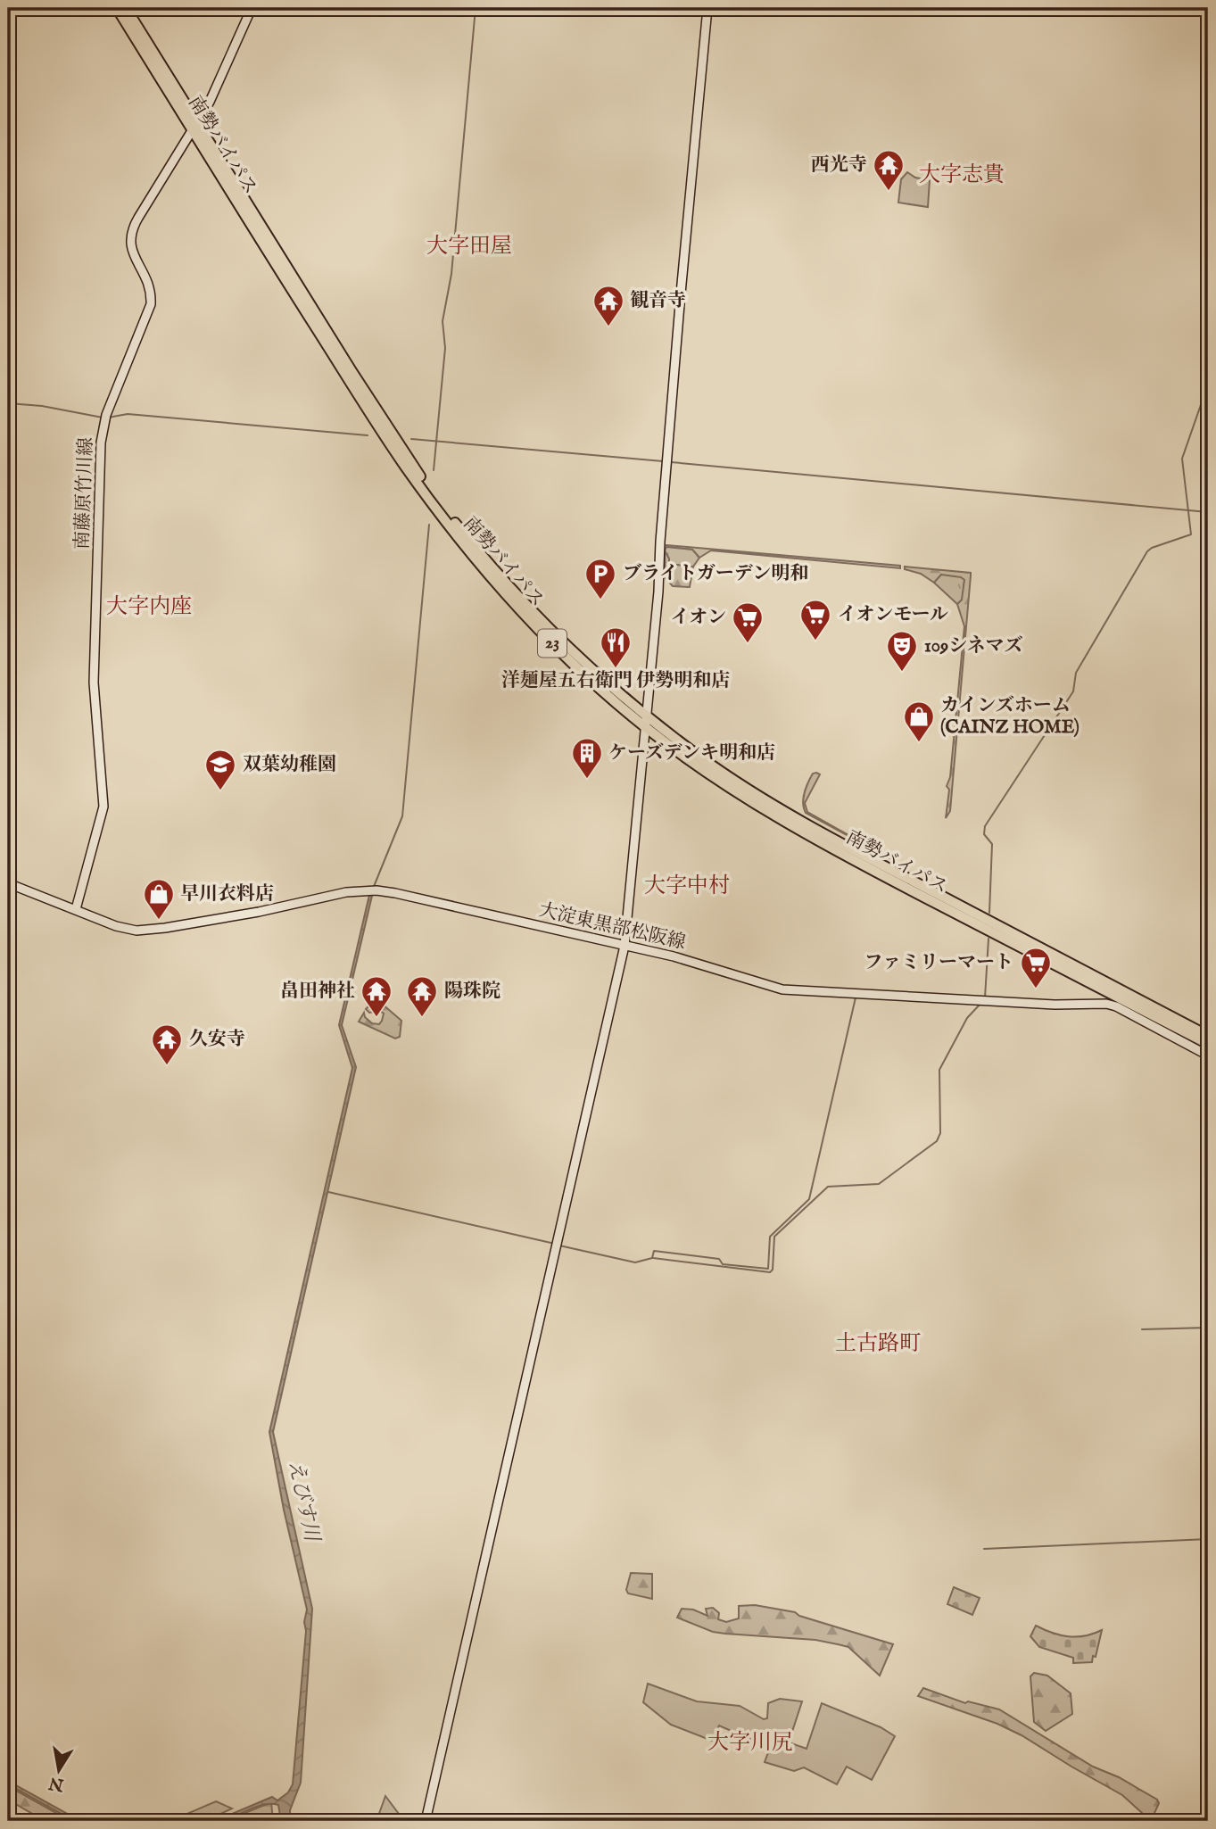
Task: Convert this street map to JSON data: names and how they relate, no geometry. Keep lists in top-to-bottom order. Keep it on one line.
{"streets":{"highway":["南勢バイパス","23"],"main road":["南藤原竹川線","大淀東黒部松阪線"]},"crossings":[["南勢バイパス","南藤原竹川線"],["南藤原竹川線","大淀東黒部松阪線"]],"districts":["大字志貴","大字田屋","大字内座","大字中村","土古路町","大字川尻"],"water":["えびす川"],"places":{"temple":["西光寺","観音寺","畠田神社","陽珠院","久安寺"],"parking":["ブライトガーデン明和"],"supermarket":["イオンモール","イオン","ファミリーマート"],"restaurant":["洋麺屋五右衛門 伊勢明和店"],"theatre":["109シネマズ"],"shop":["カインズホーム (CAINZ HOME)","早川衣料店"],"building":["ケーズデンキ明和店"],"school or university":["双葉幼稚園"]},"north":"bottom"}
